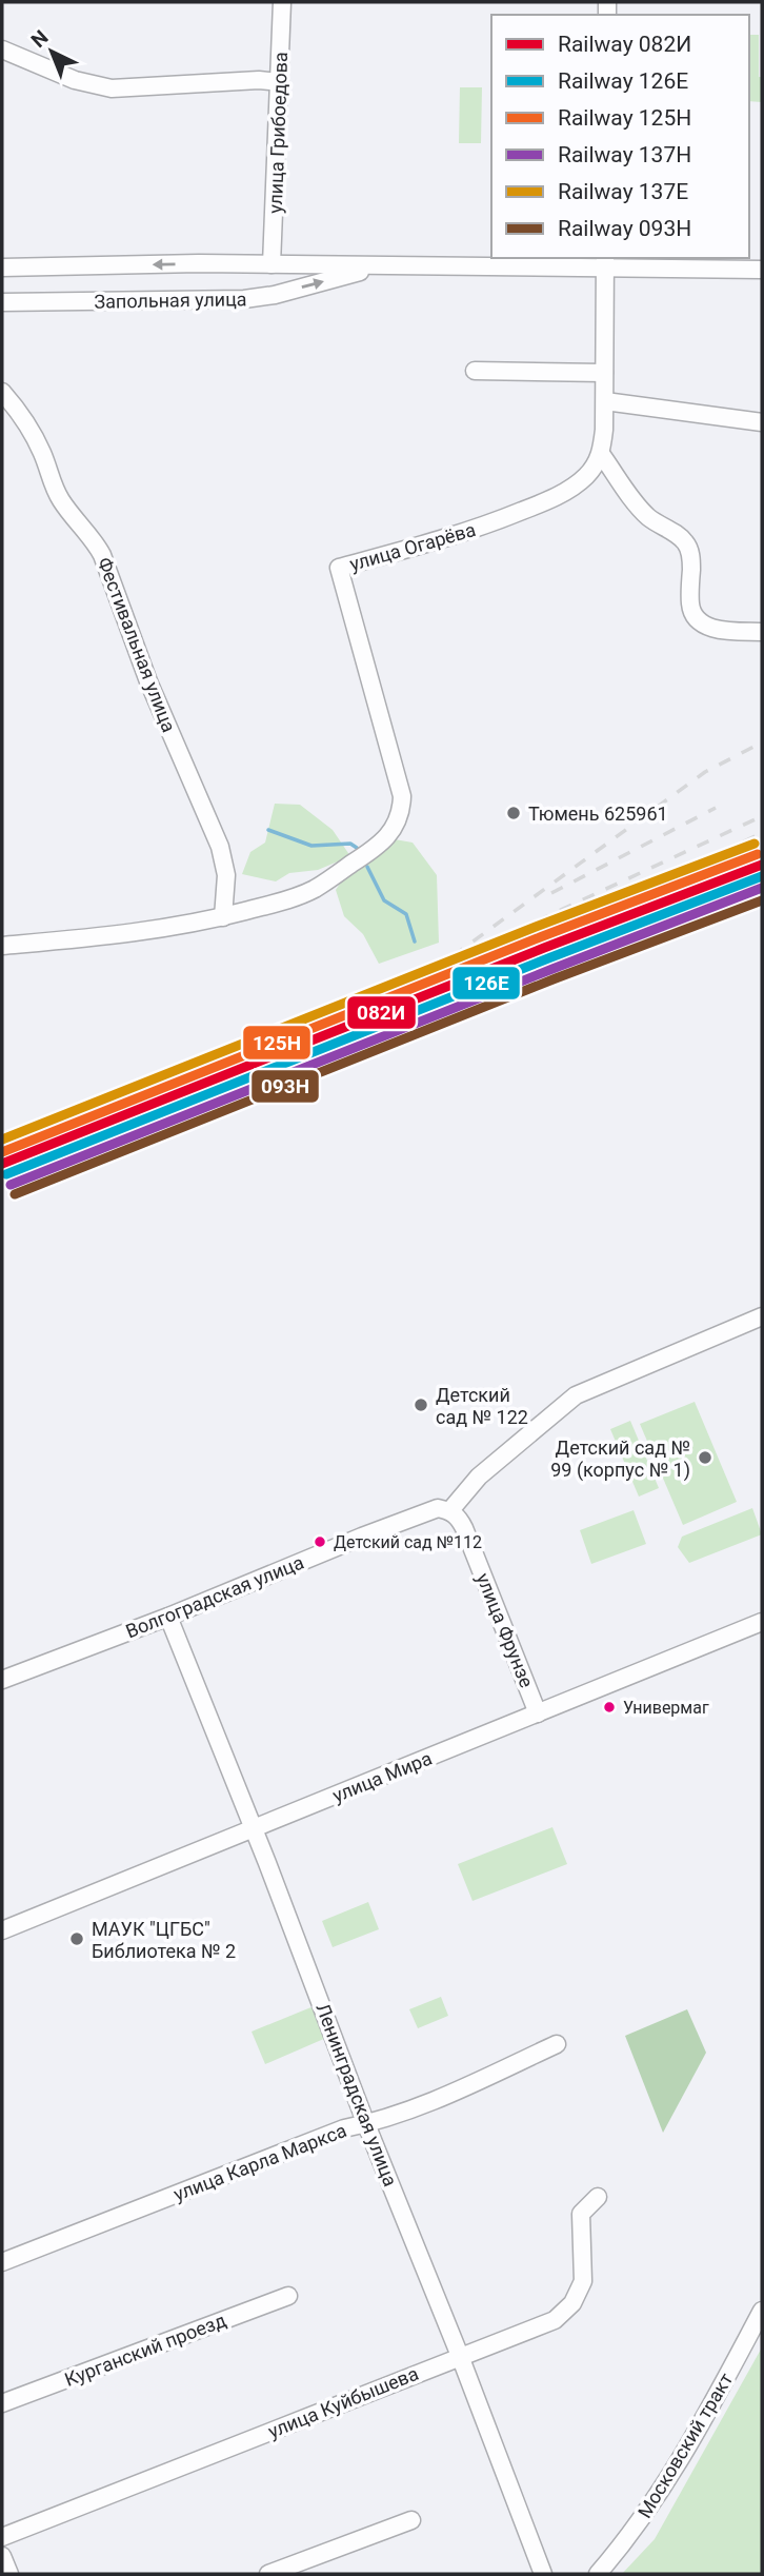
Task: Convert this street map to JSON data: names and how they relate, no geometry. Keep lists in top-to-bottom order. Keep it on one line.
{"streets":{"street":["улица Грибоедова","Запольная улица","улица Огарёва","Фестивальная улица","Волгоградская улица","улица Фрунзе","улица Мира","Ленинградская улица","улица Карла Маркса","Курганский проезд","улица Куйбышева","Московский тракт"]},"crossings":[["улица Грибоедова","Запольная улица"],["улица Огарёва","Фестивальная улица"],["Волгоградская улица","улица Фрунзе"],["Волгоградская улица","Ленинградская улица"],["улица Фрунзе","улица Мира"],["улица Мира","Ленинградская улица"],["Ленинградская улица","улица Карла Маркса"],["Ленинградская улица","улица Куйбышева"]],"places":["Тюмень 625961","Детский сад № 122","Детский сад № 99 (корпус № 1)","Детский сад №112","Универмаг","МАУК \"ЦГБС\" Библиотека № 2"],"lines":["rail line 137Е","rail line 125Н","rail line 082И","rail line 126Е","rail line 137Н","rail line 093Н"],"legend":["Railway 082И","Railway 126Е","Railway 125Н","Railway 137Н","Railway 137Е","Railway 093Н"],"north":"top left"}
